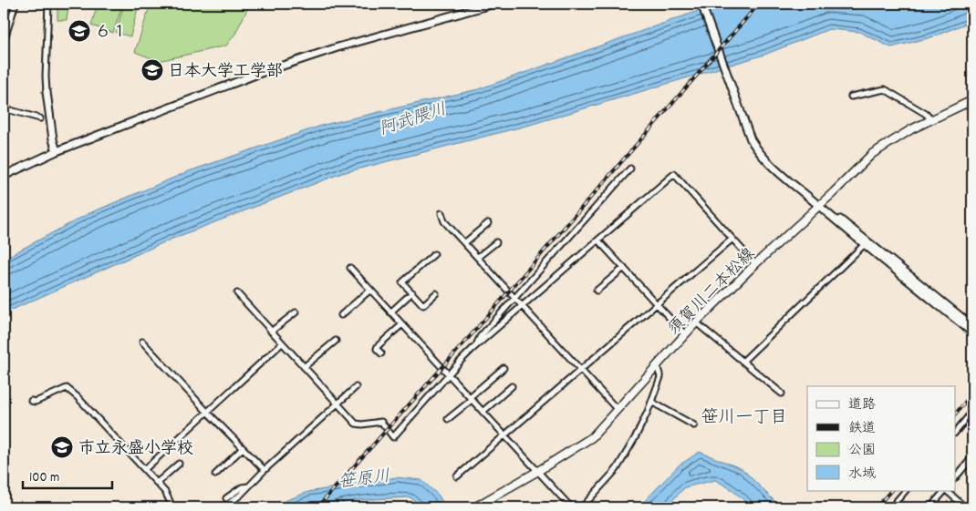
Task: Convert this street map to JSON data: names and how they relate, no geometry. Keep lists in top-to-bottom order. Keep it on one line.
{"streets":{"main road":["須賀川二本松線"]},"districts":["笹川一丁目"],"water":["阿武隈川","笹原川"],"places":{"school or university":["６１","日本大学工学部","市立永盛小学校"]},"legend":["道路","鉄道","公園","水域"],"scale_bar":"100 m"}
